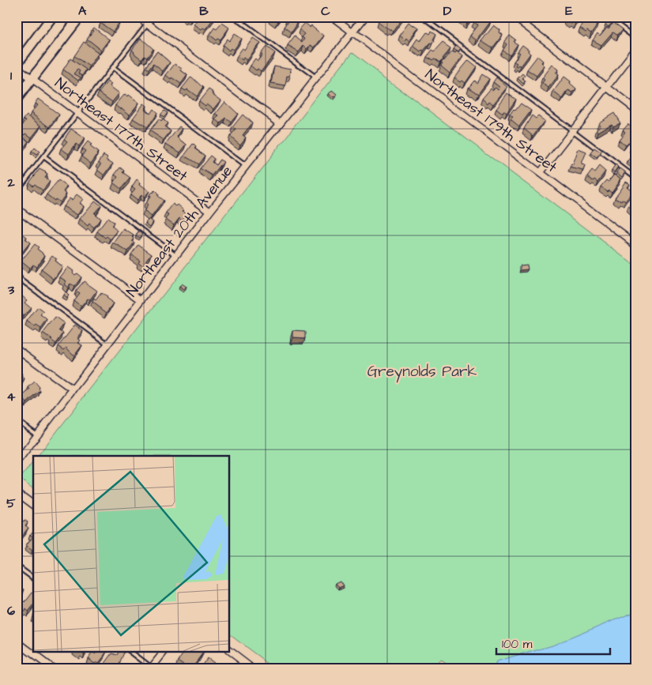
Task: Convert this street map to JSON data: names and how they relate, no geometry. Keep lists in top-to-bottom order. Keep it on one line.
{"streets":{"street":["Northeast 179th Street","Northeast 177th Street","Northeast 20th Avenue"]},"crossings":[["Northeast 179th Street","Northeast 20th Avenue"],["Northeast 177th Street","Northeast 20th Avenue"]],"parks":["Greynolds Park"],"scale_bar":"100 m","grid":{"columns":["A","B","C","D","E"],"rows":["1","2","3","4","5","6"]}}
